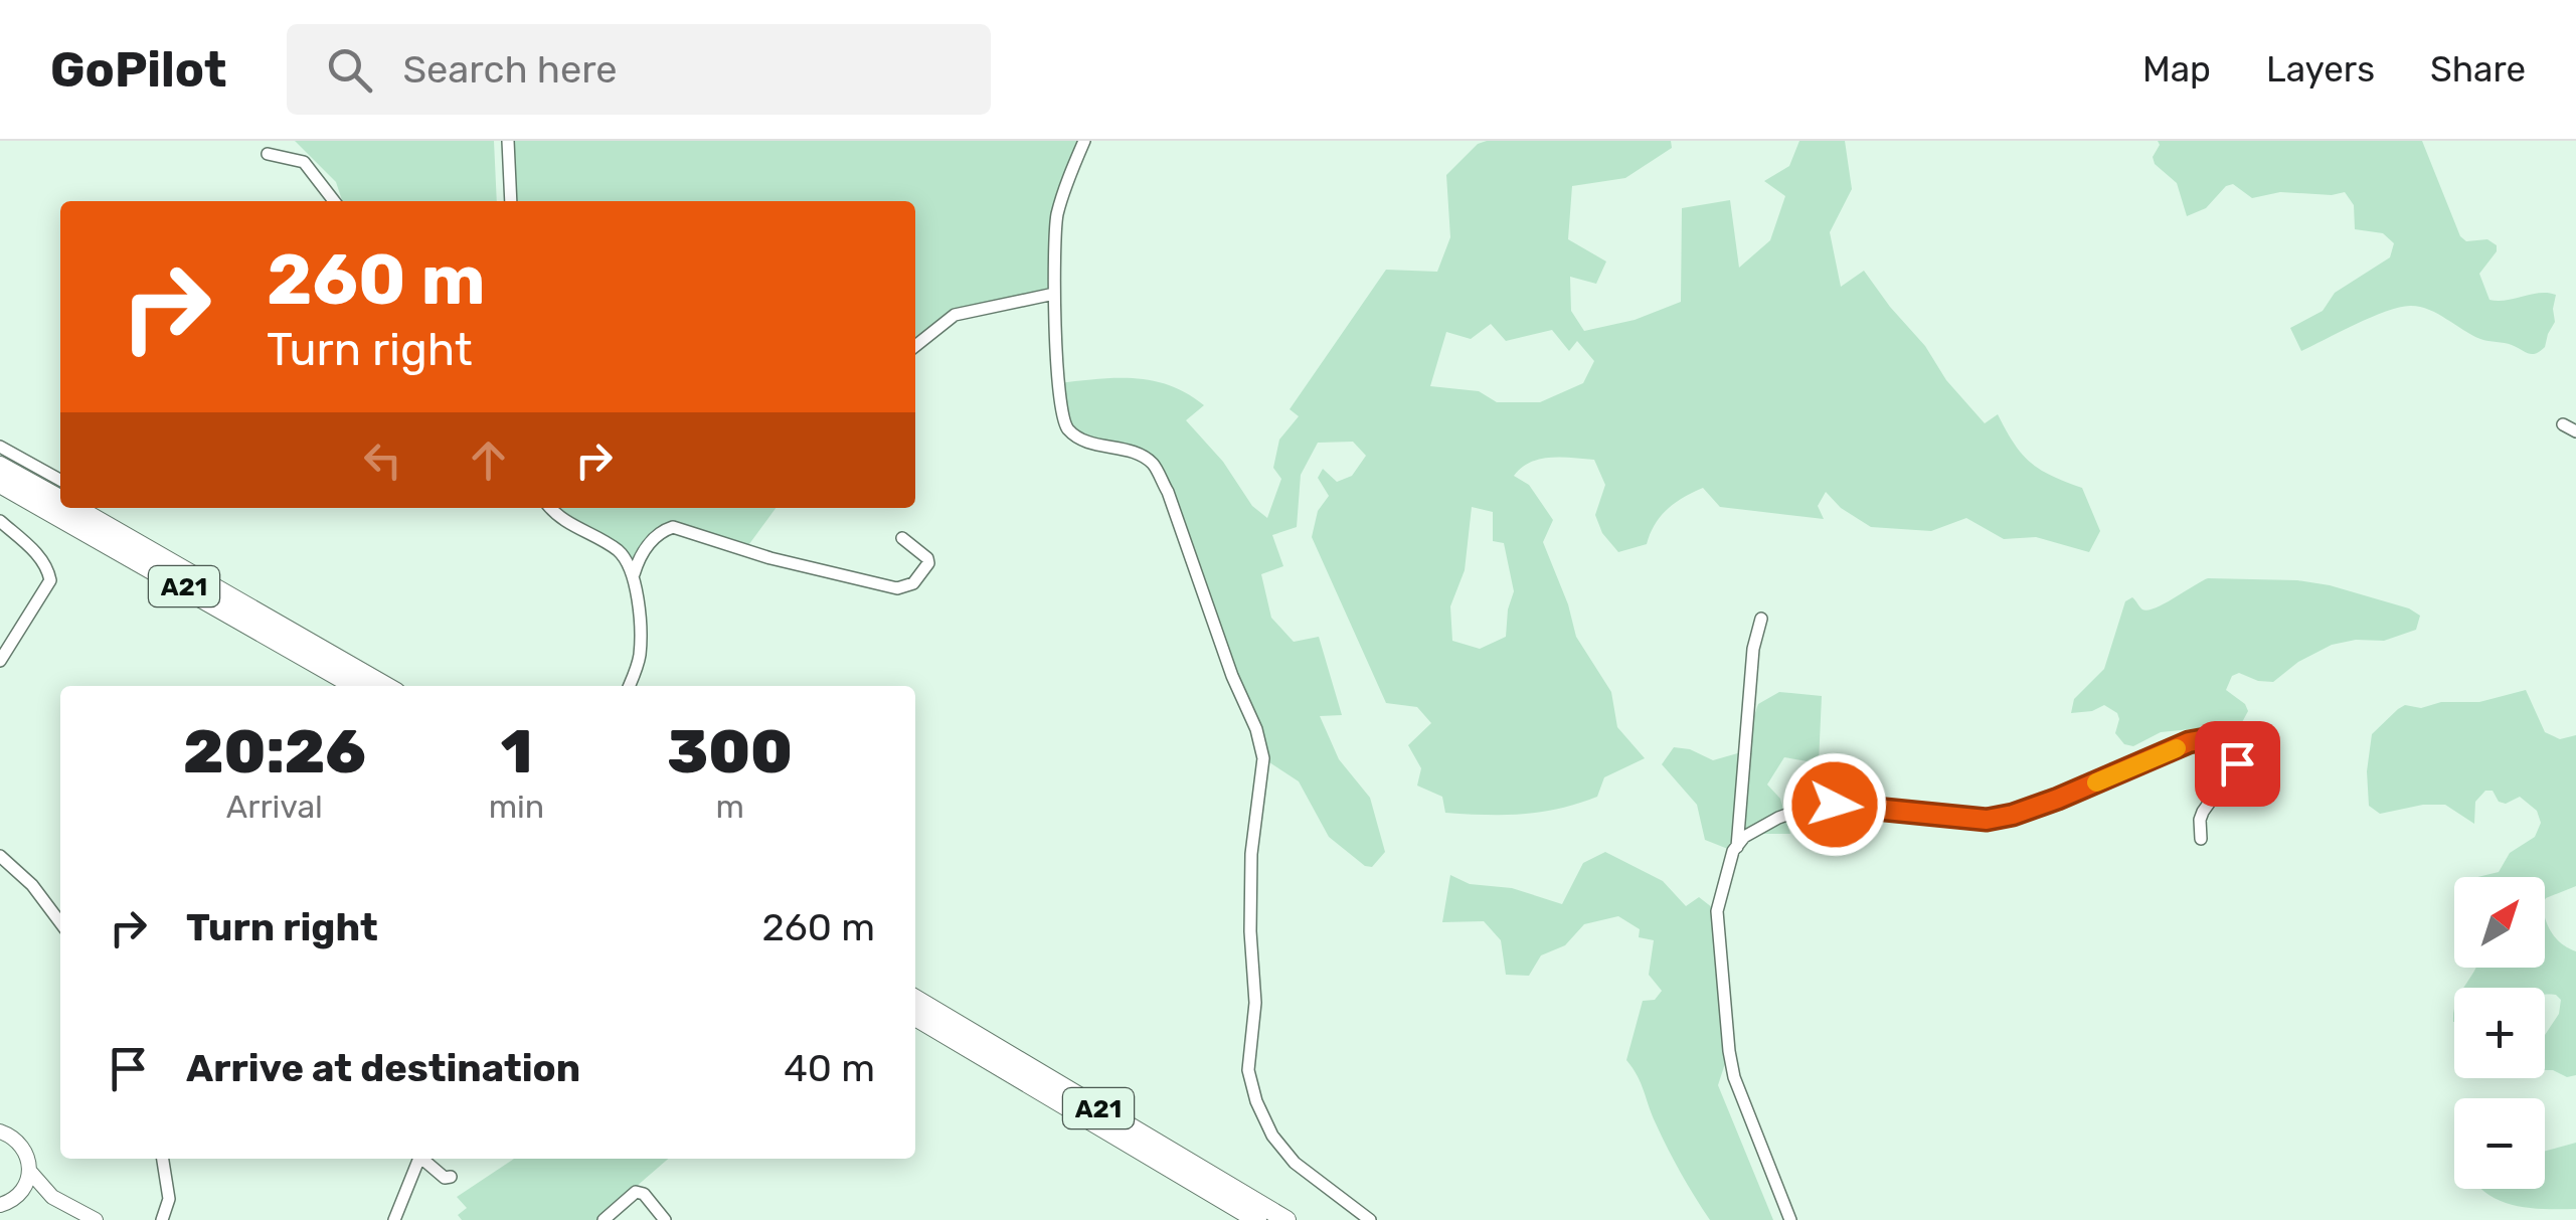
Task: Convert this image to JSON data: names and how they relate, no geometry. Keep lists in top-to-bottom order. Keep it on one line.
{"streets":{"highway":["A21"]},"north":"top right","page":{"header":"GoPilot","search":"Search here","nav":["Map","Layers","Share"],"turn":["260 m","Turn right"],"eta":["20:26","Arrival","1","min","300","m"],"list":[{"name":"Turn right","value":"260 m"},{"name":"Arrive at destination","value":"40 m"}],"map_buttons":["+","−"]}}
